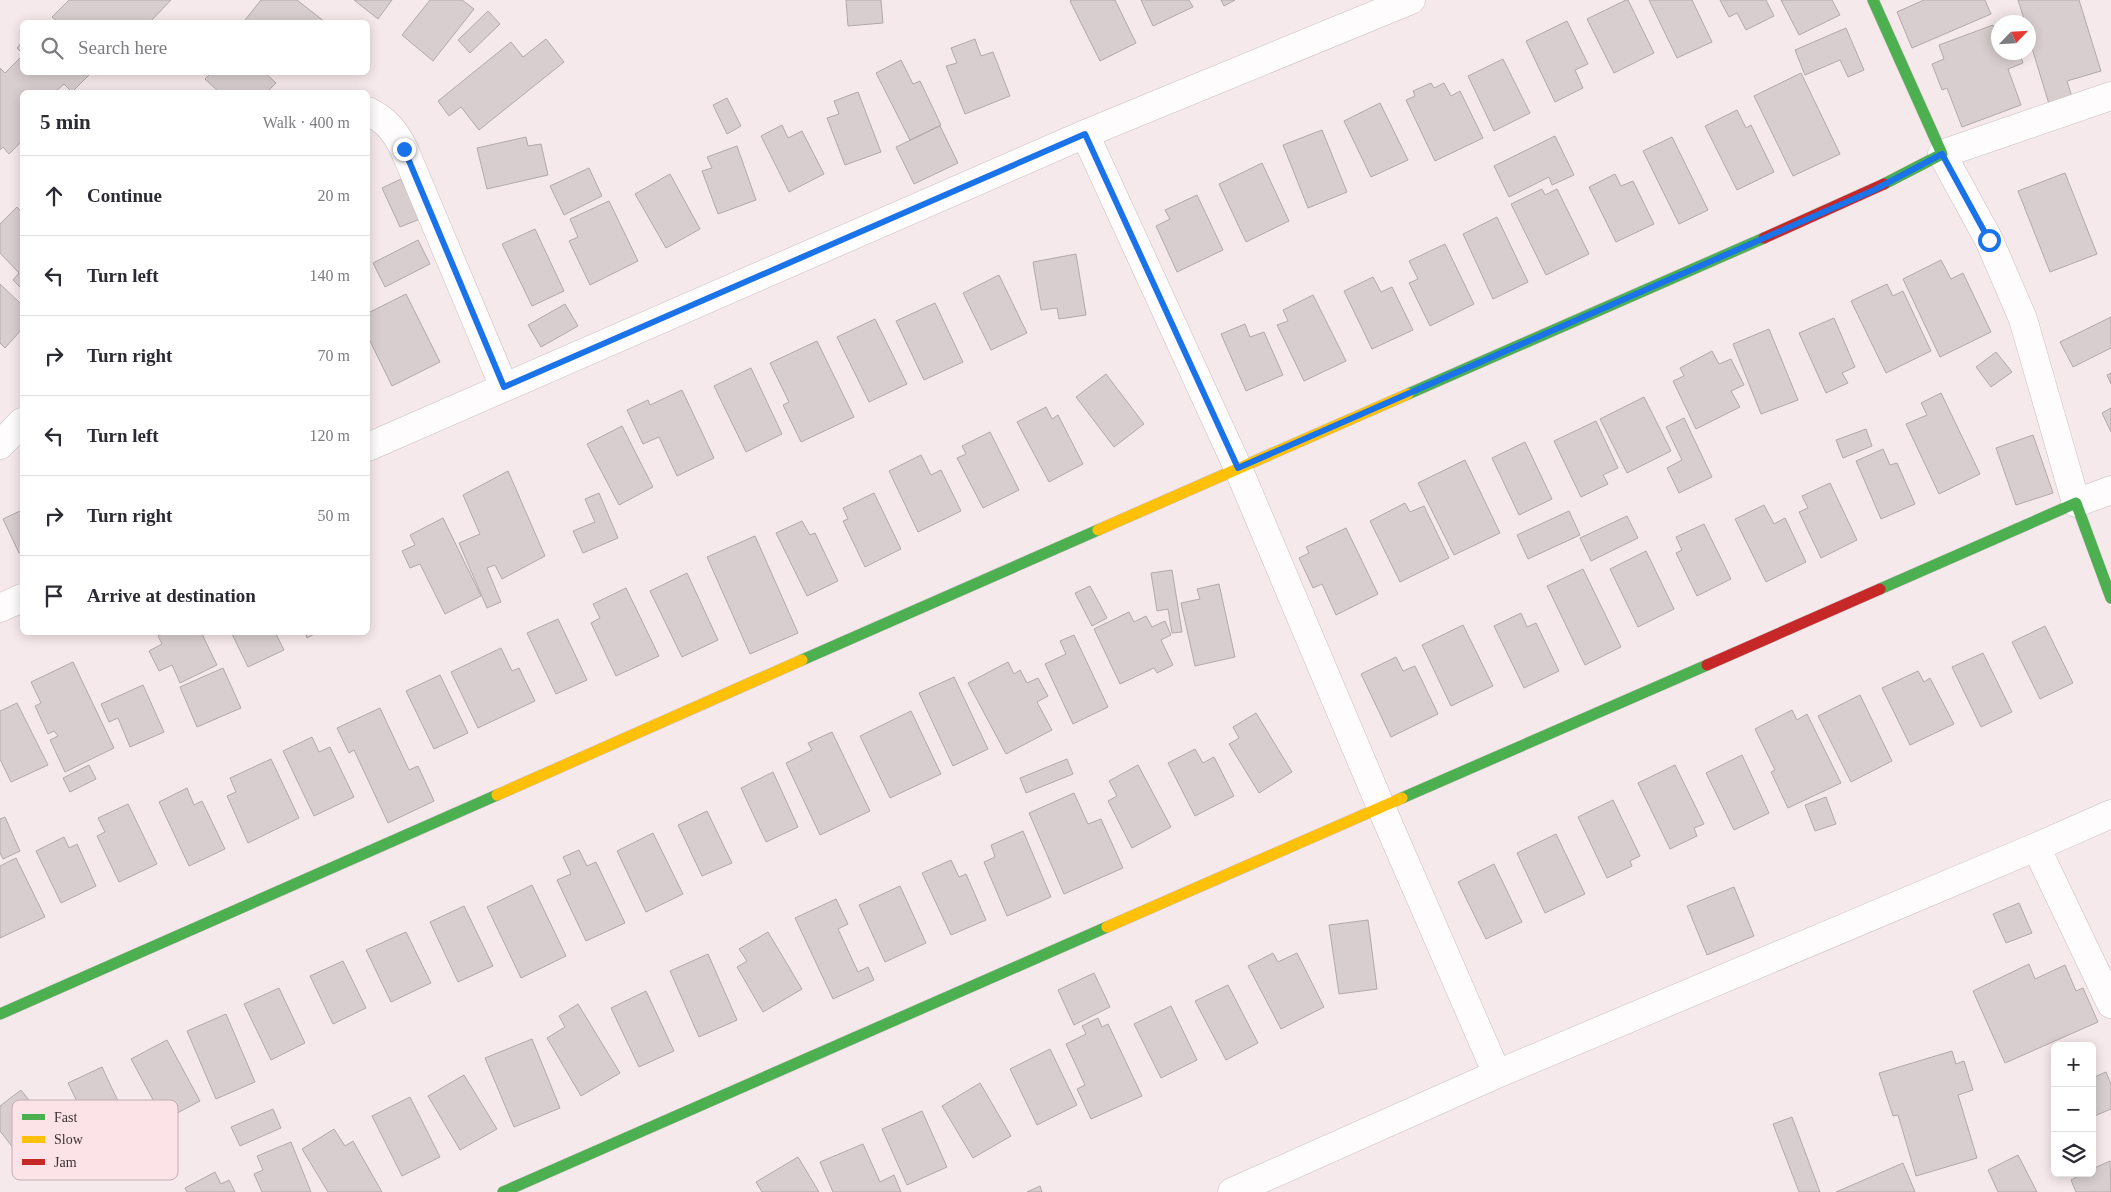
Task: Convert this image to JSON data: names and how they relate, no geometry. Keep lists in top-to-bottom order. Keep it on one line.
{"legend":["Fast","Slow","Jam"],"north":"top right","page":{"search":"Search here","heading":["5 min","Walk · 400 m"],"list":[["Continue","20 m"],["Turn left","140 m"],["Turn right","70 m"],["Turn left","120 m"],["Turn right","50 m"],"Arrive at destination"],"map_buttons":["+","−"]}}
